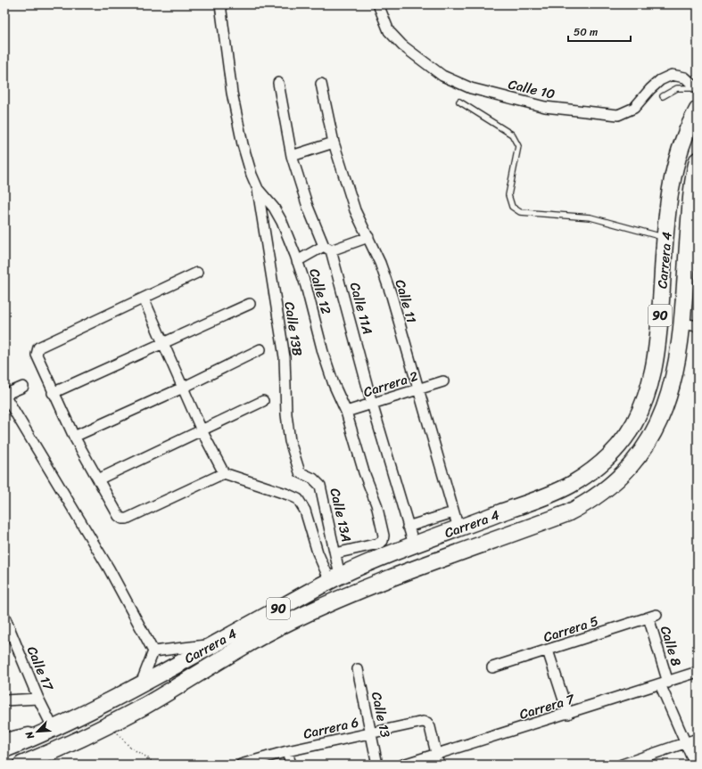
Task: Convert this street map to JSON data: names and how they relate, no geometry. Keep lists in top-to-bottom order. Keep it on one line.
{"streets":{"highway":["Carrera 4","90"],"street":["Calle 10","Calle 12","Calle 11","Calle 11A","Calle 13B","Carrera 2","Calle 13A","Carrera 5","Calle 8","Calle 17","Carrera 7","Calle 13","Carrera 6"]},"crossings":[["Carrera 4","Calle 11"],["Carrera 4","Calle 11A"],["Carrera 4","Calle 13A"],["Carrera 4","Calle 17"],["Calle 12","Calle 13B"],["Calle 12","Carrera 2"],["Calle 12","Calle 13A"],["Calle 11","Carrera 2"],["Calle 11A","Carrera 2"],["Calle 13B","Calle 13A"],["Carrera 5","Calle 8"],["Calle 8","Carrera 7"],["Carrera 7","Carrera 6"],["Calle 13","Carrera 6"]],"scale_bar":"50 m","north":"bottom left"}
